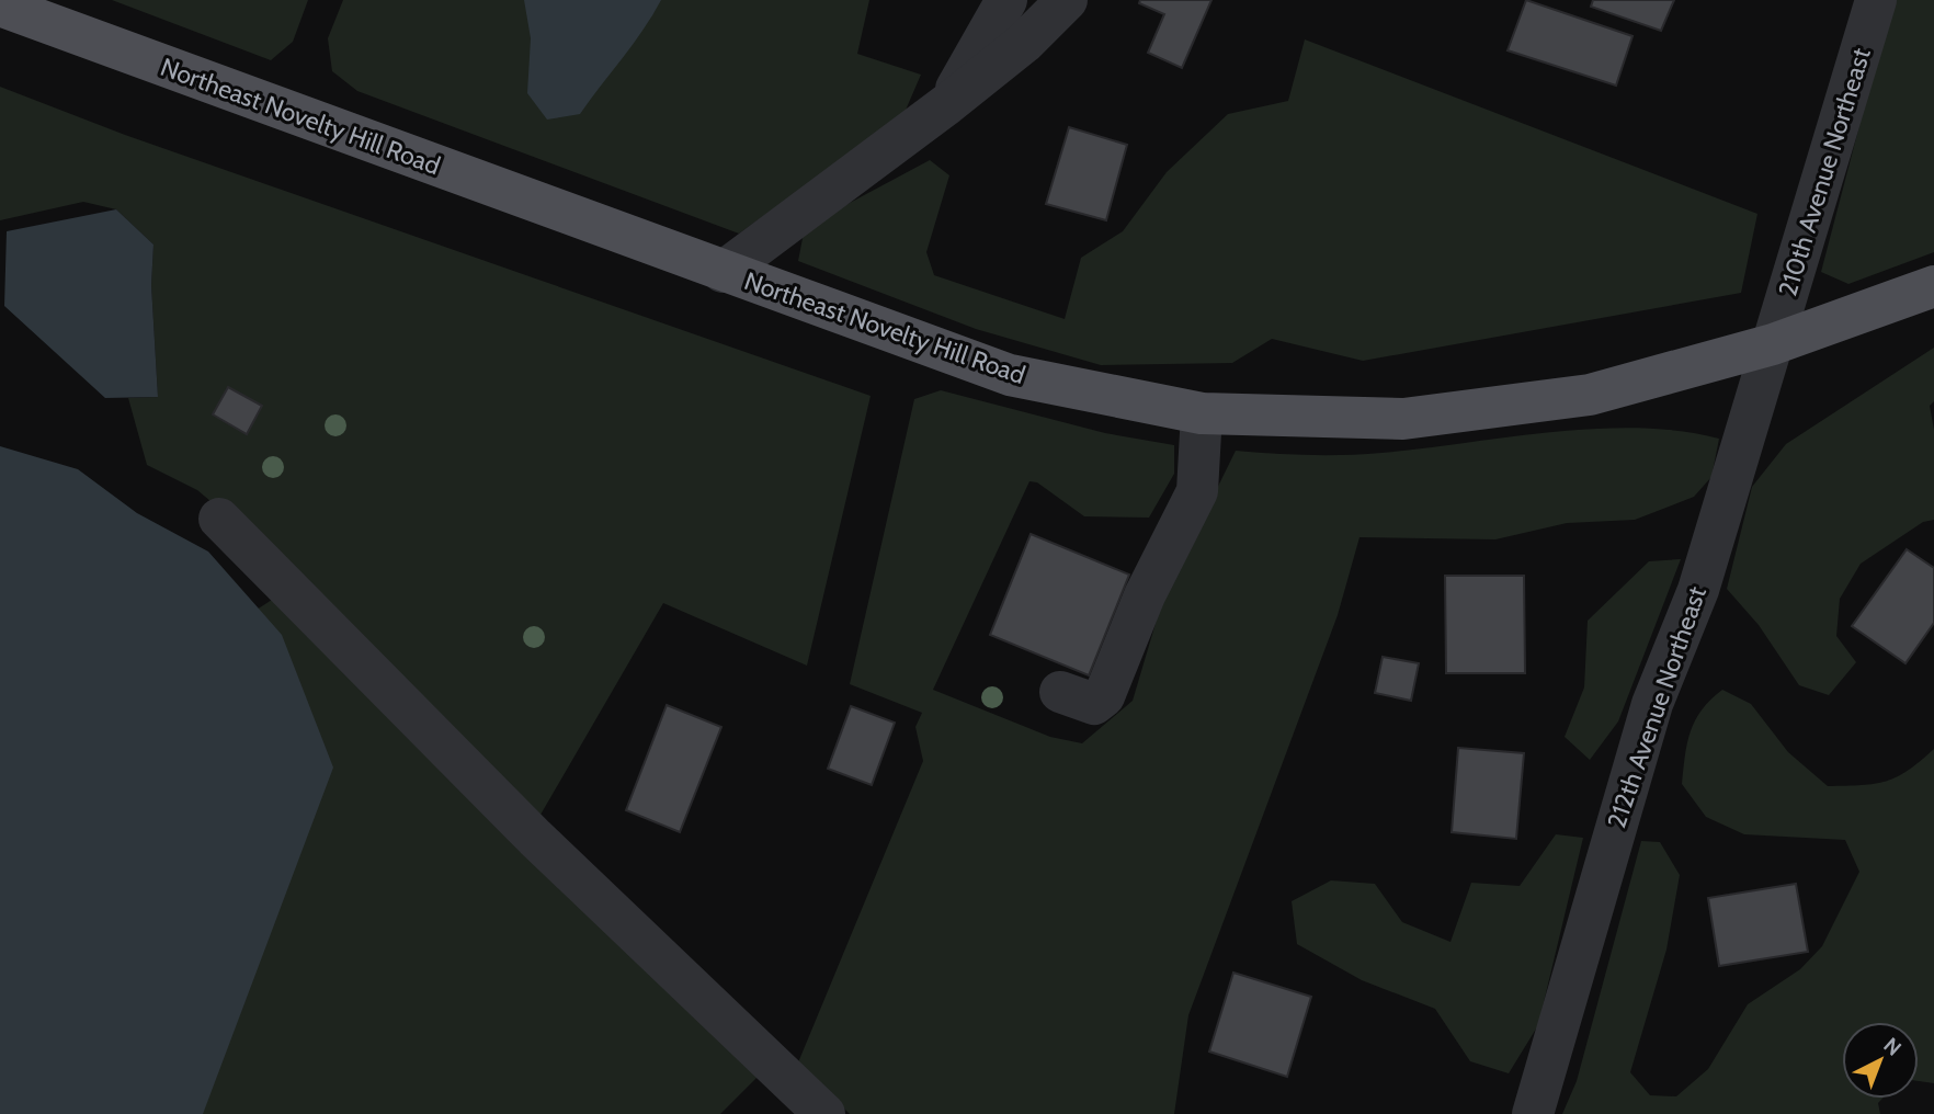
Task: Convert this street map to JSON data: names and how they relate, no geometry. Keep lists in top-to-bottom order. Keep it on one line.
{"streets":{"main road":["Northeast Novelty Hill Road"],"street":["210th Avenue Northeast","212th Avenue Northeast"]},"crossings":[["Northeast Novelty Hill Road","210th Avenue Northeast"],["Northeast Novelty Hill Road","212th Avenue Northeast"],["210th Avenue Northeast","212th Avenue Northeast"]],"north":"top right"}
